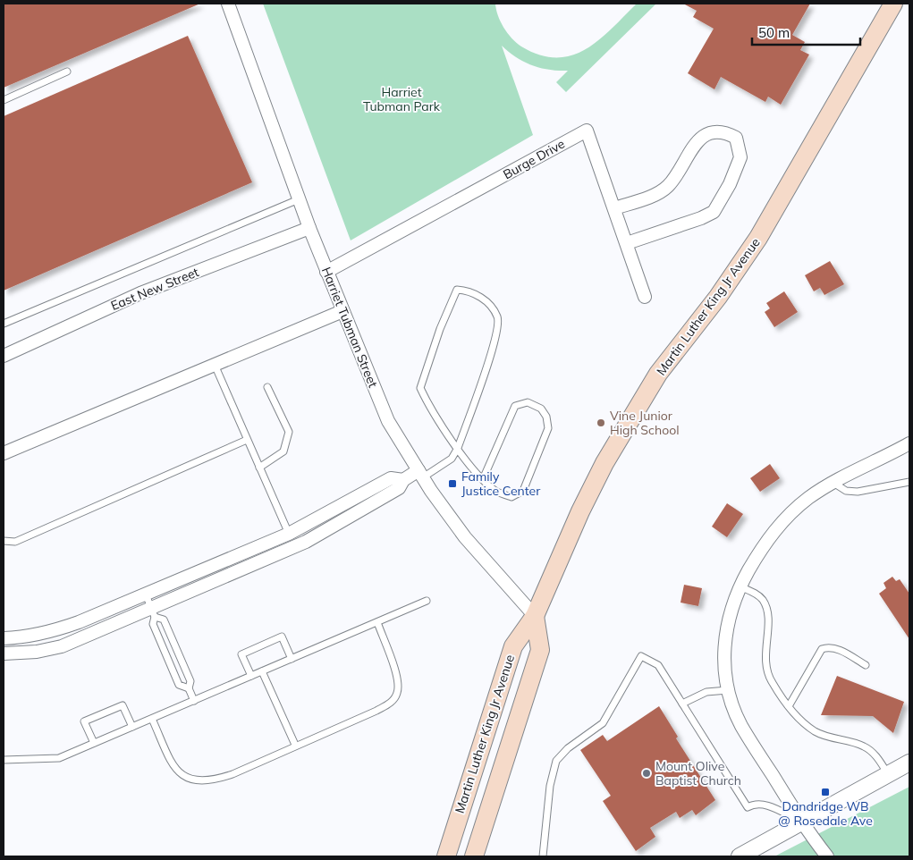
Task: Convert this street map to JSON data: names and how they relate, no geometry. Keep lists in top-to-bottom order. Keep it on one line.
{"streets":{"main road":["Martin Luther King Jr Avenue"],"street":["Burge Drive","East New Street","Harriet Tubman Street"]},"crossings":[["Burge Drive","Harriet Tubman Street"],["East New Street","Harriet Tubman Street"],["Martin Luther King Jr Avenue","Harriet Tubman Street"]],"parks":["Harriet Tubman Park"],"places":{"other":["Vine Junior High School","Mount Olive Baptist Church"],"transit":["Family Justice Center","Dandridge WB @ Rosedale Ave"]},"scale_bar":"50 m"}
